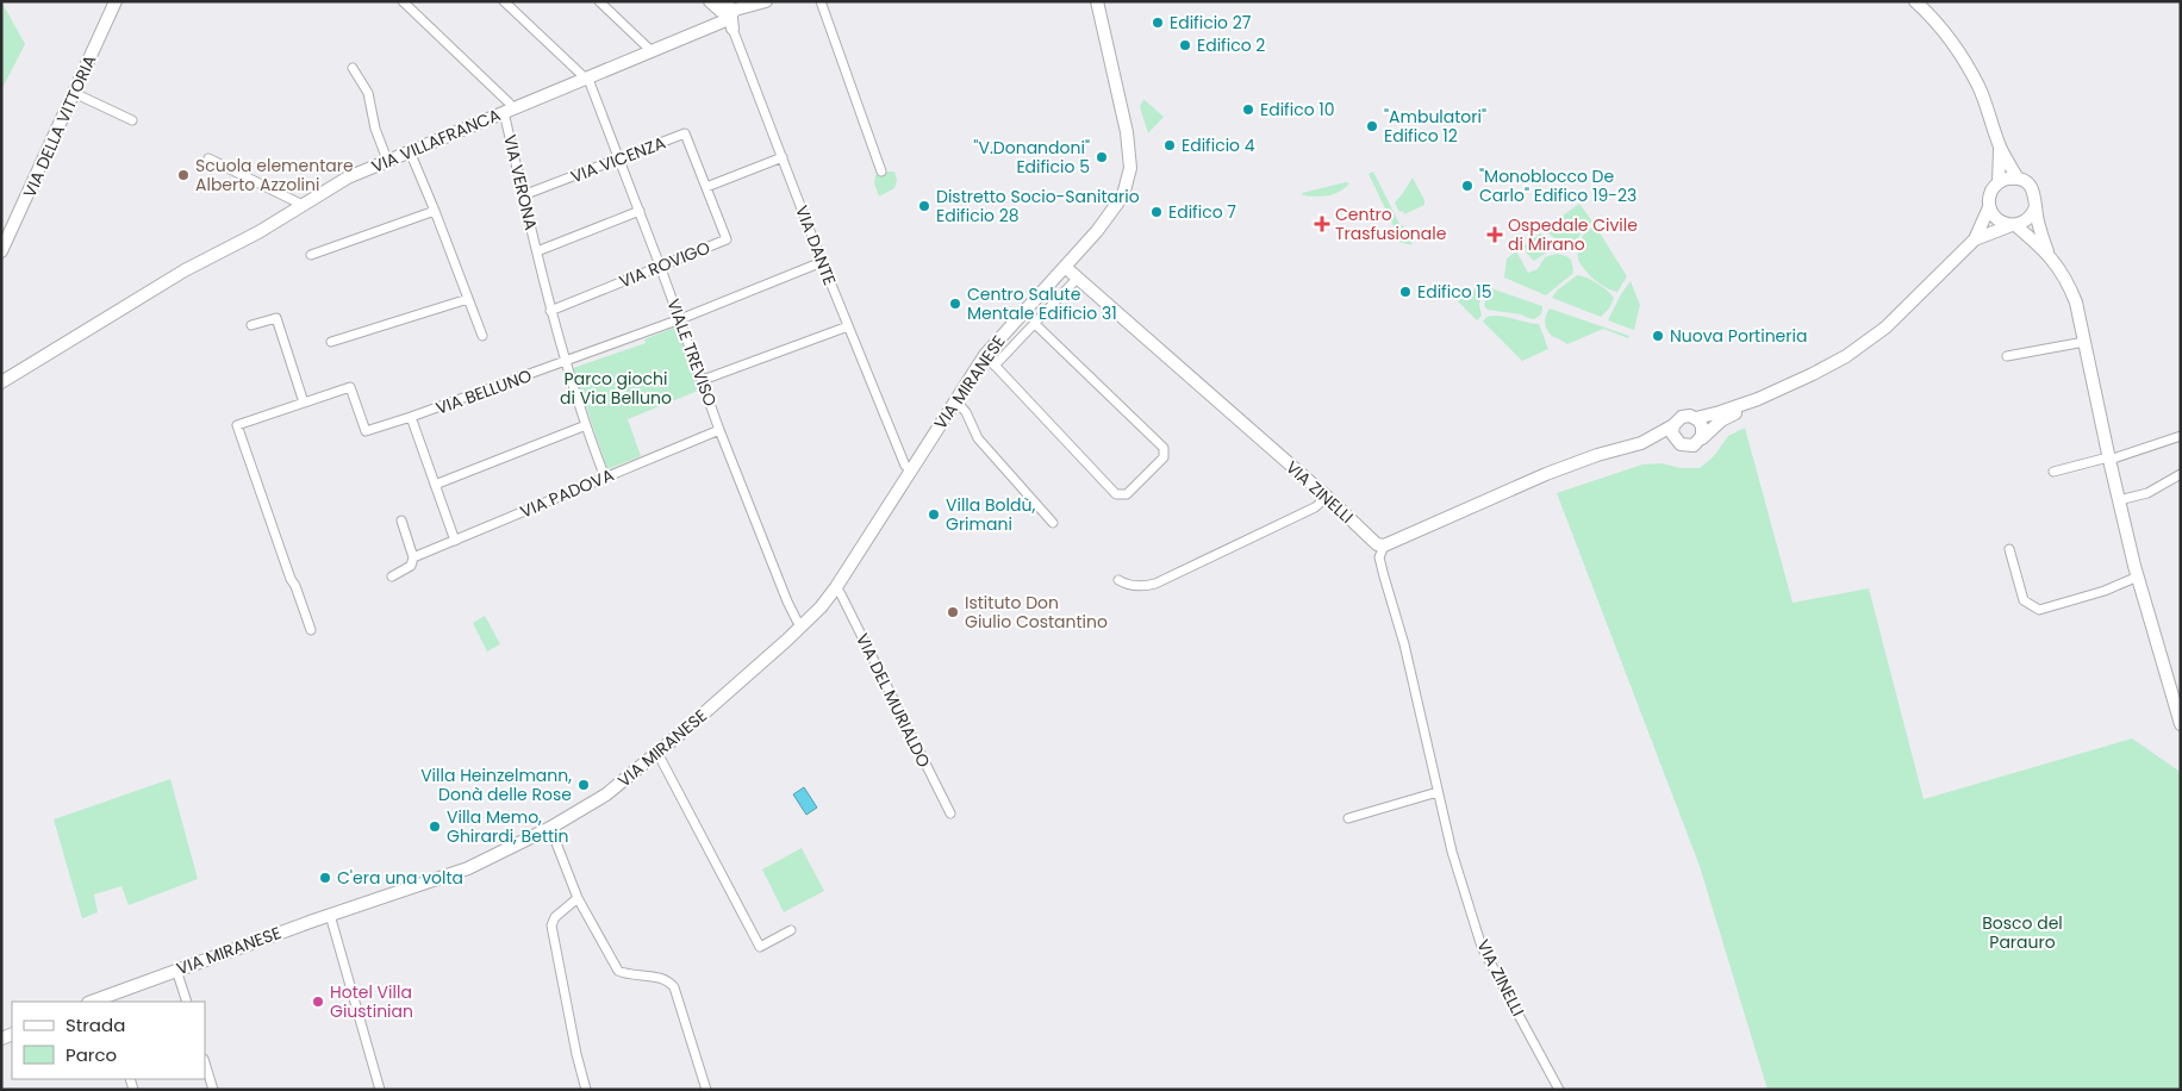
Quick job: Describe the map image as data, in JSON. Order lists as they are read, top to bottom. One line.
{"streets":{"main road":["VIA DELLA VITTORIA","VIA VILLAFRANCA","VIA DANTE","VIA MIRANESE","VIA ZINELLI"],"street":["VIA VICENZA","VIA VERONA","VIA ROVIGO","VIALE TREVISO","VIA BELLUNO","VIA PADOVA","VIA DEL MURIALDO"]},"crossings":[["VIA VILLAFRANCA","VIA VERONA"],["VIA VILLAFRANCA","VIA DANTE"],["VIA VILLAFRANCA","VIALE TREVISO"],["VIA VICENZA","VIA VERONA"],["VIA VICENZA","VIA ROVIGO"],["VIA VICENZA","VIALE TREVISO"],["VIA VERONA","VIA ROVIGO"],["VIA VERONA","VIALE TREVISO"],["VIA VERONA","VIA BELLUNO"],["VIA VERONA","VIA PADOVA"],["VIA DANTE","VIA MIRANESE"],["VIA DANTE","VIA BELLUNO"],["VIA ROVIGO","VIALE TREVISO"],["VIALE TREVISO","VIA MIRANESE"],["VIALE TREVISO","VIA BELLUNO"],["VIALE TREVISO","VIA PADOVA"],["VIA MIRANESE","VIA ZINELLI"],["VIA MIRANESE","VIA DEL MURIALDO"]],"parks":["Parco giochi di Via Belluno","Bosco del Parauro"],"places":{"other":["Edificio 27","Edifico 2","Edifico 10","\"Ambulatori\" Edifico 12","Edificio 4","\"V.Donandoni\" Edificio 5","Scuola elementare Alberto Azzolini","\"Monoblocco De Carlo\" Edifico 19-23","Distretto Socio-Sanitario Edificio 28","Edifico 7","Edifico 15","Centro Salute Mentale Edificio 31","Nuova Portineria","Villa Boldù, Grimani","Istituto Don Giulio Costantino","Villa Heinzelmann, Donà delle Rose","Villa Memo, Ghirardi, Bettin","C'era una volta","Hotel Villa Giustinian"],"health":["Centro Trasfusionale","Ospedale Civile di Mirano"]},"legend":["Strada","Parco"]}
